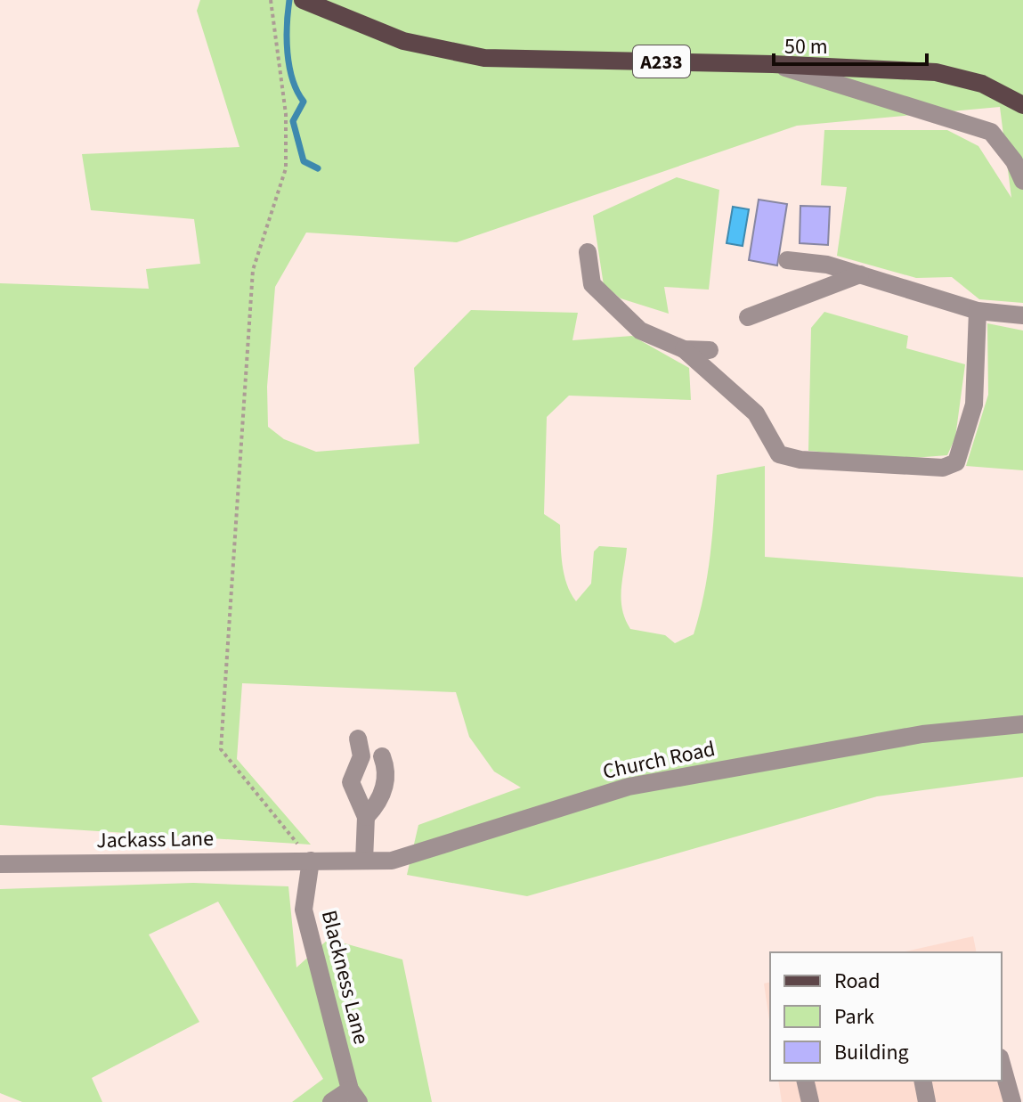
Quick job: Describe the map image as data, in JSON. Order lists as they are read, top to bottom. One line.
{"streets":{"main road":["A233"],"street":["Church Road","Jackass Lane","Blackness Lane"]},"crossings":[["Church Road","Jackass Lane"],["Church Road","Blackness Lane"],["Jackass Lane","Blackness Lane"]],"legend":["Road","Park","Building"],"scale_bar":"50 m"}
